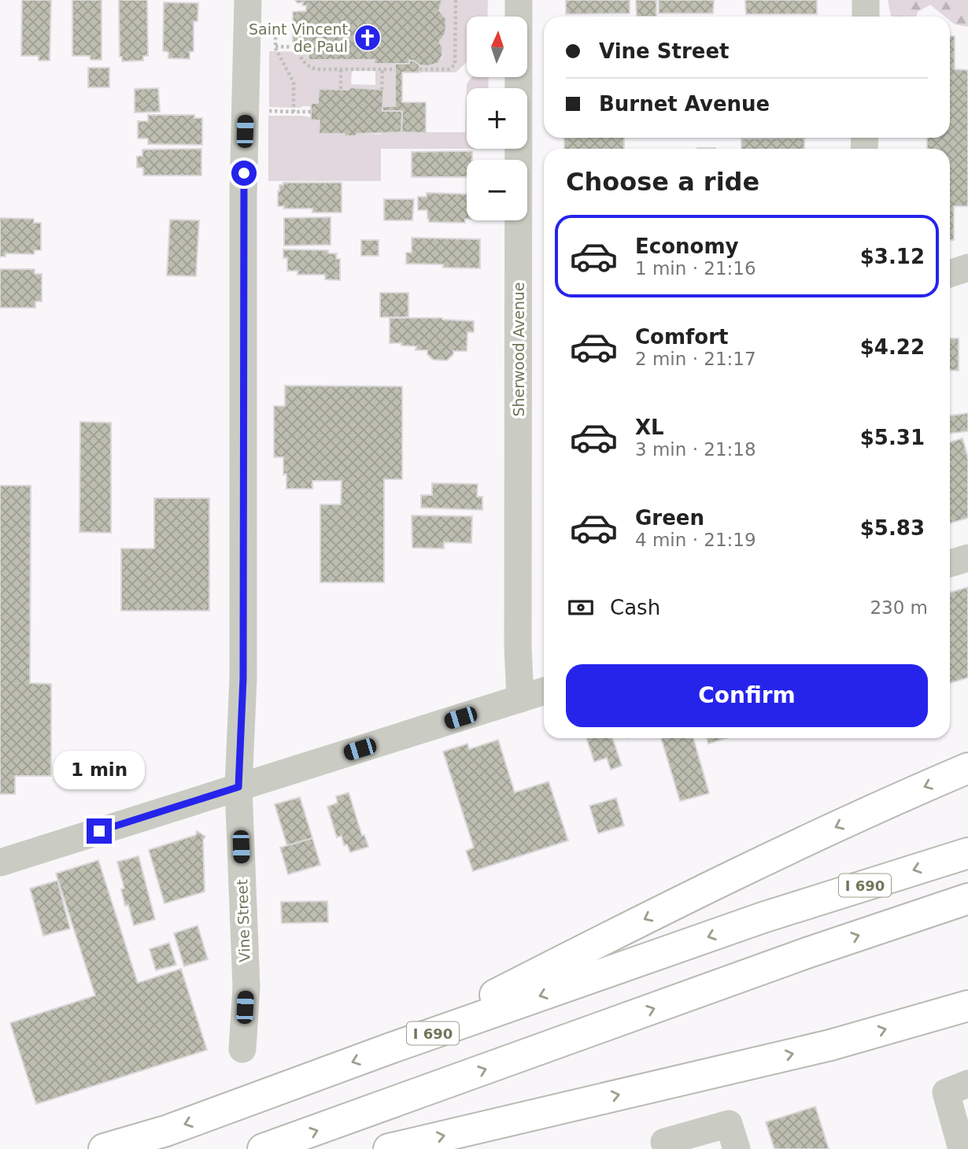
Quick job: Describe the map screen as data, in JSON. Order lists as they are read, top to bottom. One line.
{"streets":{"highway":["I 690"],"street":["Sherwood Avenue","Vine Street"]},"places":{"church":["Saint Vincent de Paul"]},"north":"top","page":{"map_buttons":["+","−"],"banner":["Vine Street","Burnet Avenue"],"heading":"Choose a ride","list":[{"name":"Economy","note":"1 min · 21:16","value":"$3.12"},{"name":"Comfort","note":"2 min · 21:17","value":"$4.22"},{"name":"XL","note":"3 min · 21:18","value":"$5.31"},{"name":"Green","note":"4 min · 21:19","value":"$5.83"}],"pay":["Cash","230 m"],"buttons":"Confirm","bubble":"1 min"}}
